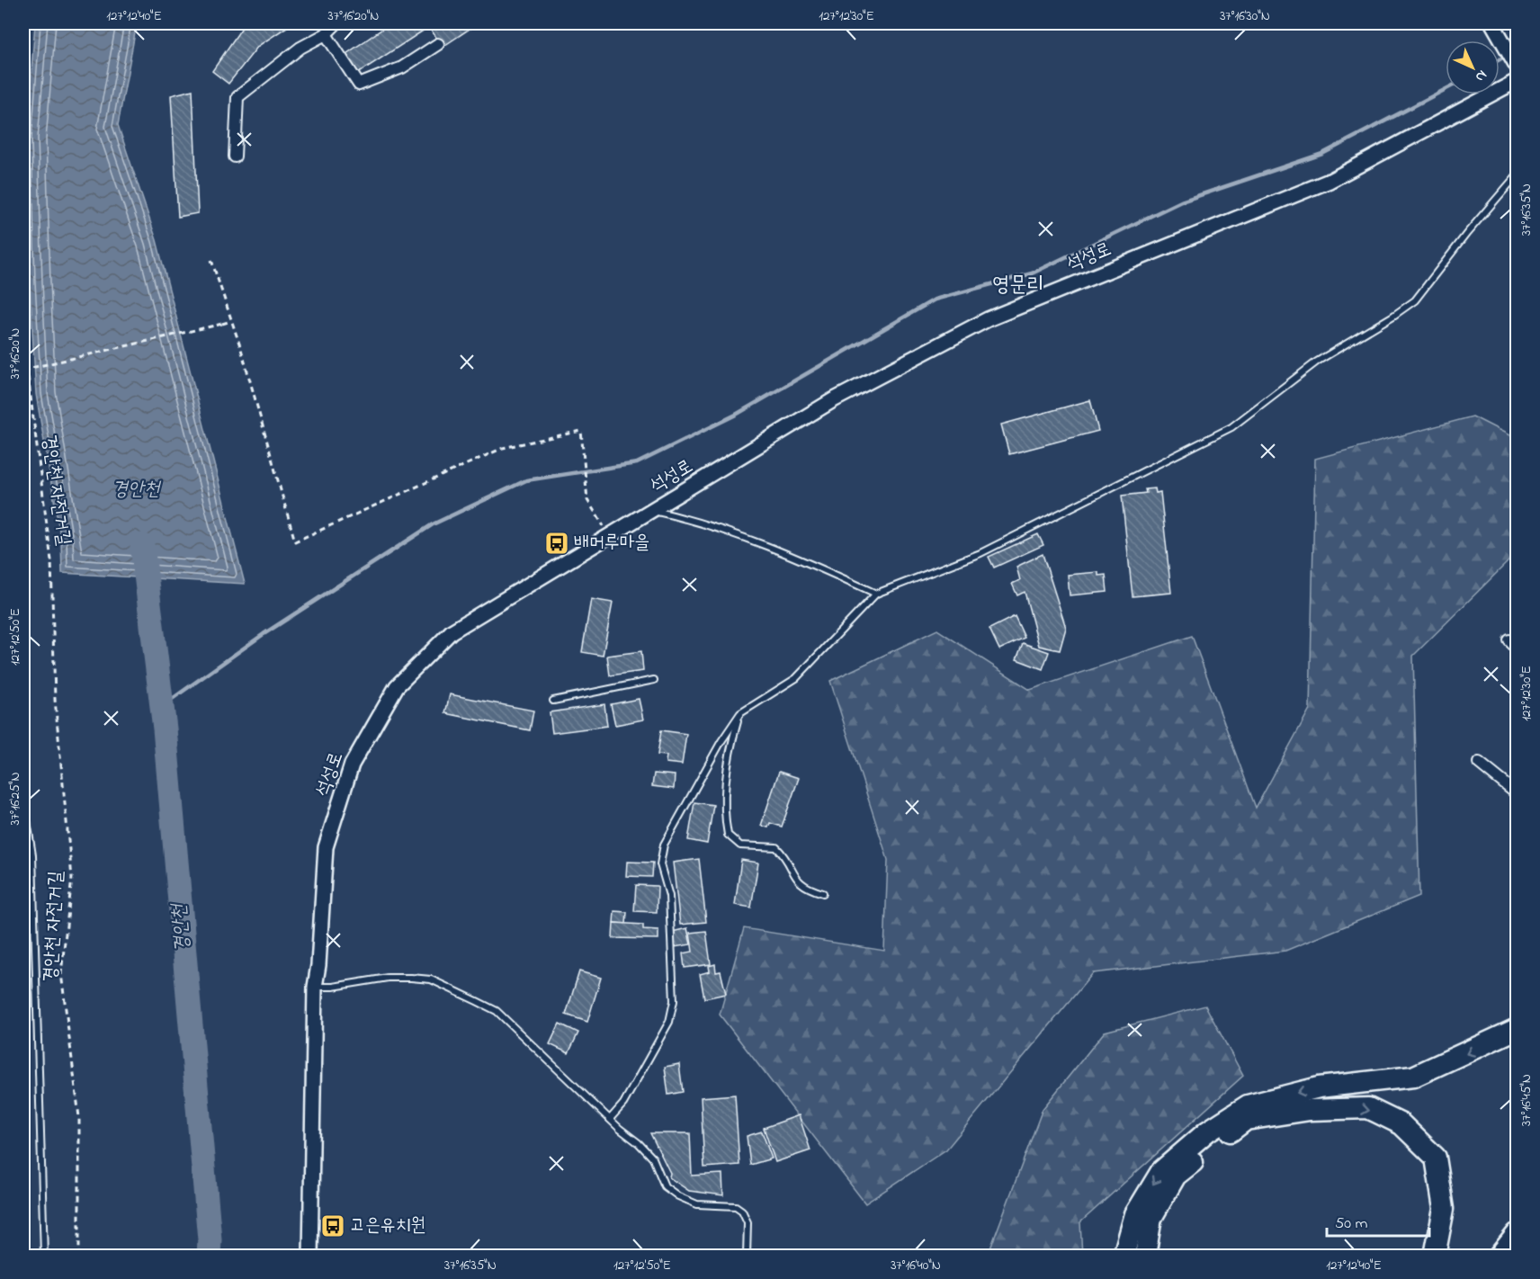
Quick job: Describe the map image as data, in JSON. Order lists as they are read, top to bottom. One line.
{"streets":{"street":["석성로"],"path":["경안천 자전거길"]},"districts":["영문리"],"water":["경안천"],"places":{"bus stop":["배머루마을","고은유치원"]},"scale_bar":"50 m","north":"bottom right","coordinates":["127°12'40\"E","37°16'20\"N","127°12'30\"E","37°16'30\"N","37°16'35\"N","127°12'50\"E","37°16'25\"N","37°16'45\"N","37°16'40\"N"]}
